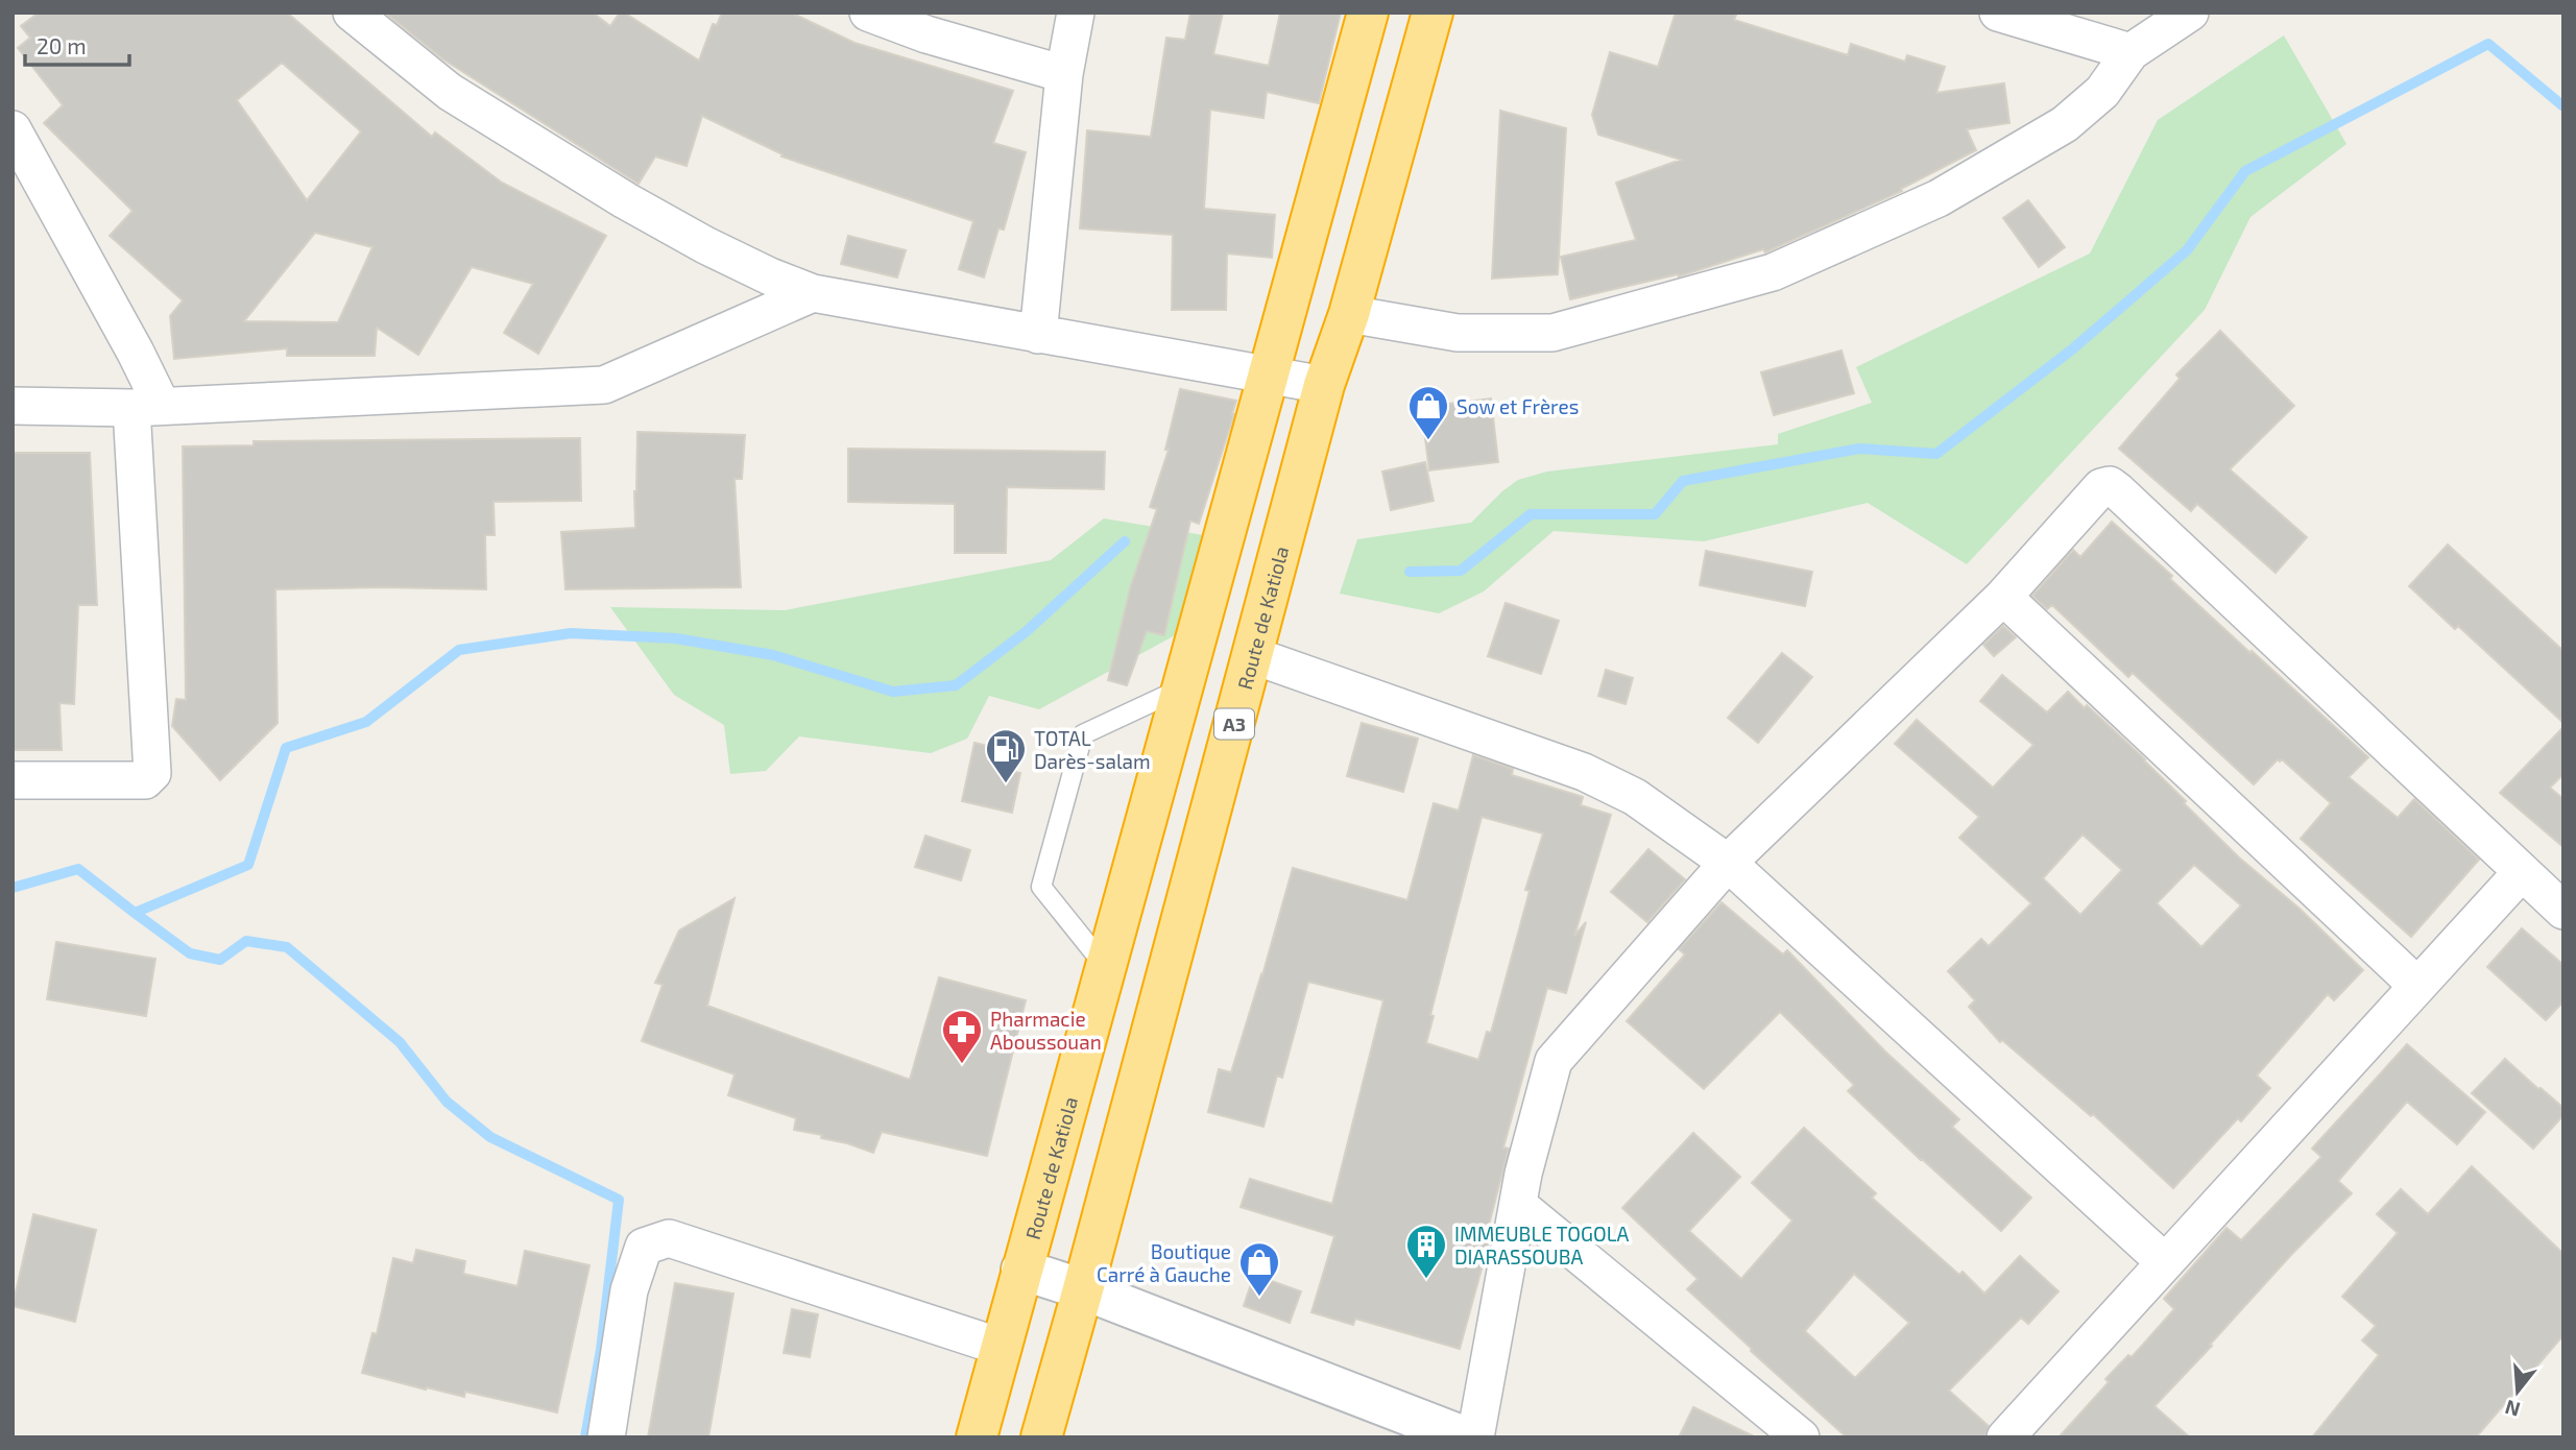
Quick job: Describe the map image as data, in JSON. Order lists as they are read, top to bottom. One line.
{"streets":{"highway":["Route de Katiola","A3"]},"places":{"shop":["Sow et Frères","Boutique Carré à Gauche"],"fuel station":["TOTAL Darès-salam"],"pharmacy":["Pharmacie Aboussouan"],"building":["IMMEUBLE TOGOLA DIARASSOUBA"]},"scale_bar":"20 m","north":"bottom"}
